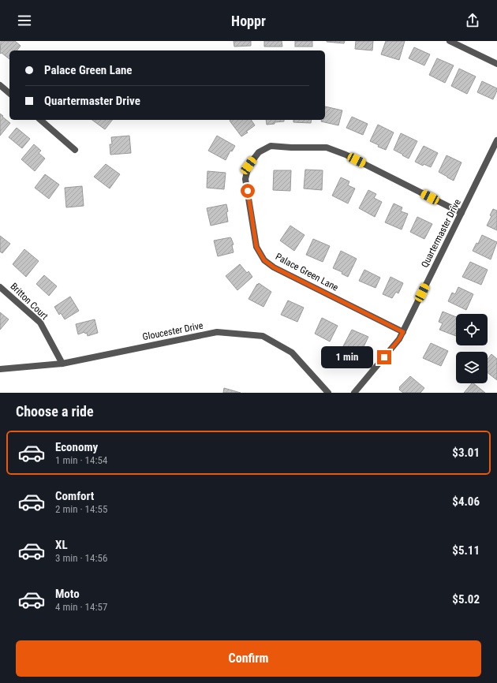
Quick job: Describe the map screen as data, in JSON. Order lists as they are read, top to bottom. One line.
{"streets":{"street":["Quartermaster Drive","Palace Green Lane","Britton Court","Gloucester Drive"]},"crossings":[["Quartermaster Drive","Palace Green Lane"],["Britton Court","Gloucester Drive"]],"page":{"header":"Hoppr","banner":["Palace Green Lane","Quartermaster Drive"],"bubble":"1 min","heading":"Choose a ride","list":[{"name":"Economy","note":"1 min · 14:54","value":"$3.01"},{"name":"Comfort","note":"2 min · 14:55","value":"$4.06"},{"name":"XL","note":"3 min · 14:56","value":"$5.11"},{"name":"Moto","note":"4 min · 14:57","value":"$5.02"}],"buttons":"Confirm"}}
